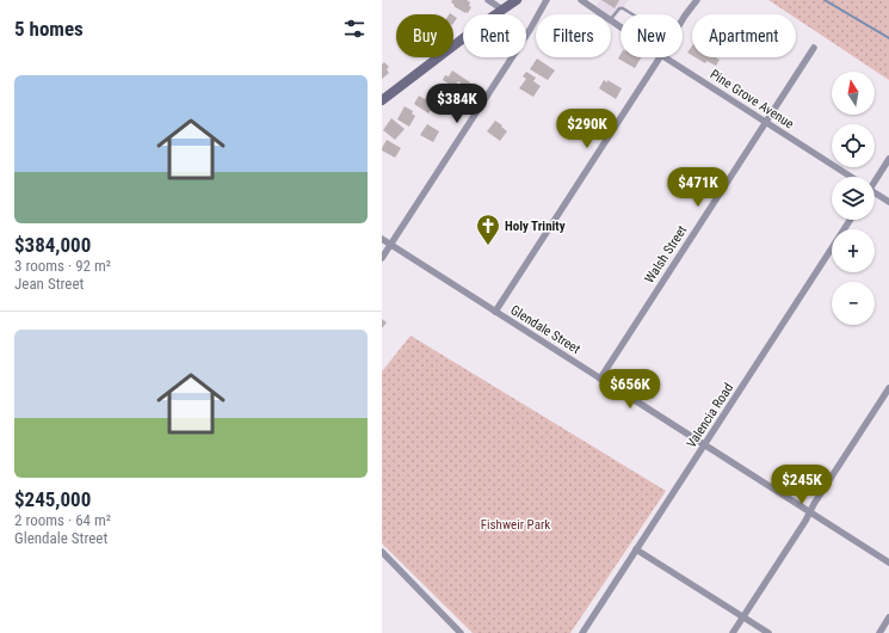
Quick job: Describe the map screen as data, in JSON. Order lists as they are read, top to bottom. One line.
{"streets":{"street":["Pine Grove Avenue","Walsh Street","Glendale Street","Valencia Road"]},"crossings":[["Pine Grove Avenue","Walsh Street"],["Walsh Street","Glendale Street"],["Glendale Street","Valencia Road"]],"parks":["Fishweir Park"],"places":{"church":["Holy Trinity"]},"north":"top","page":{"heading":"5 homes","chip":["Buy","Rent","Filters","New","Apartment"],"list":[{"name":"$384,000","note":"3 rooms · 92 m² · Jean Street"},{"name":"$245,000","note":"2 rooms · 64 m² · Glendale Street"}],"map_buttons":["+","−"],"price":["$384K","$290K","$471K","$656K","$245K"]}}
